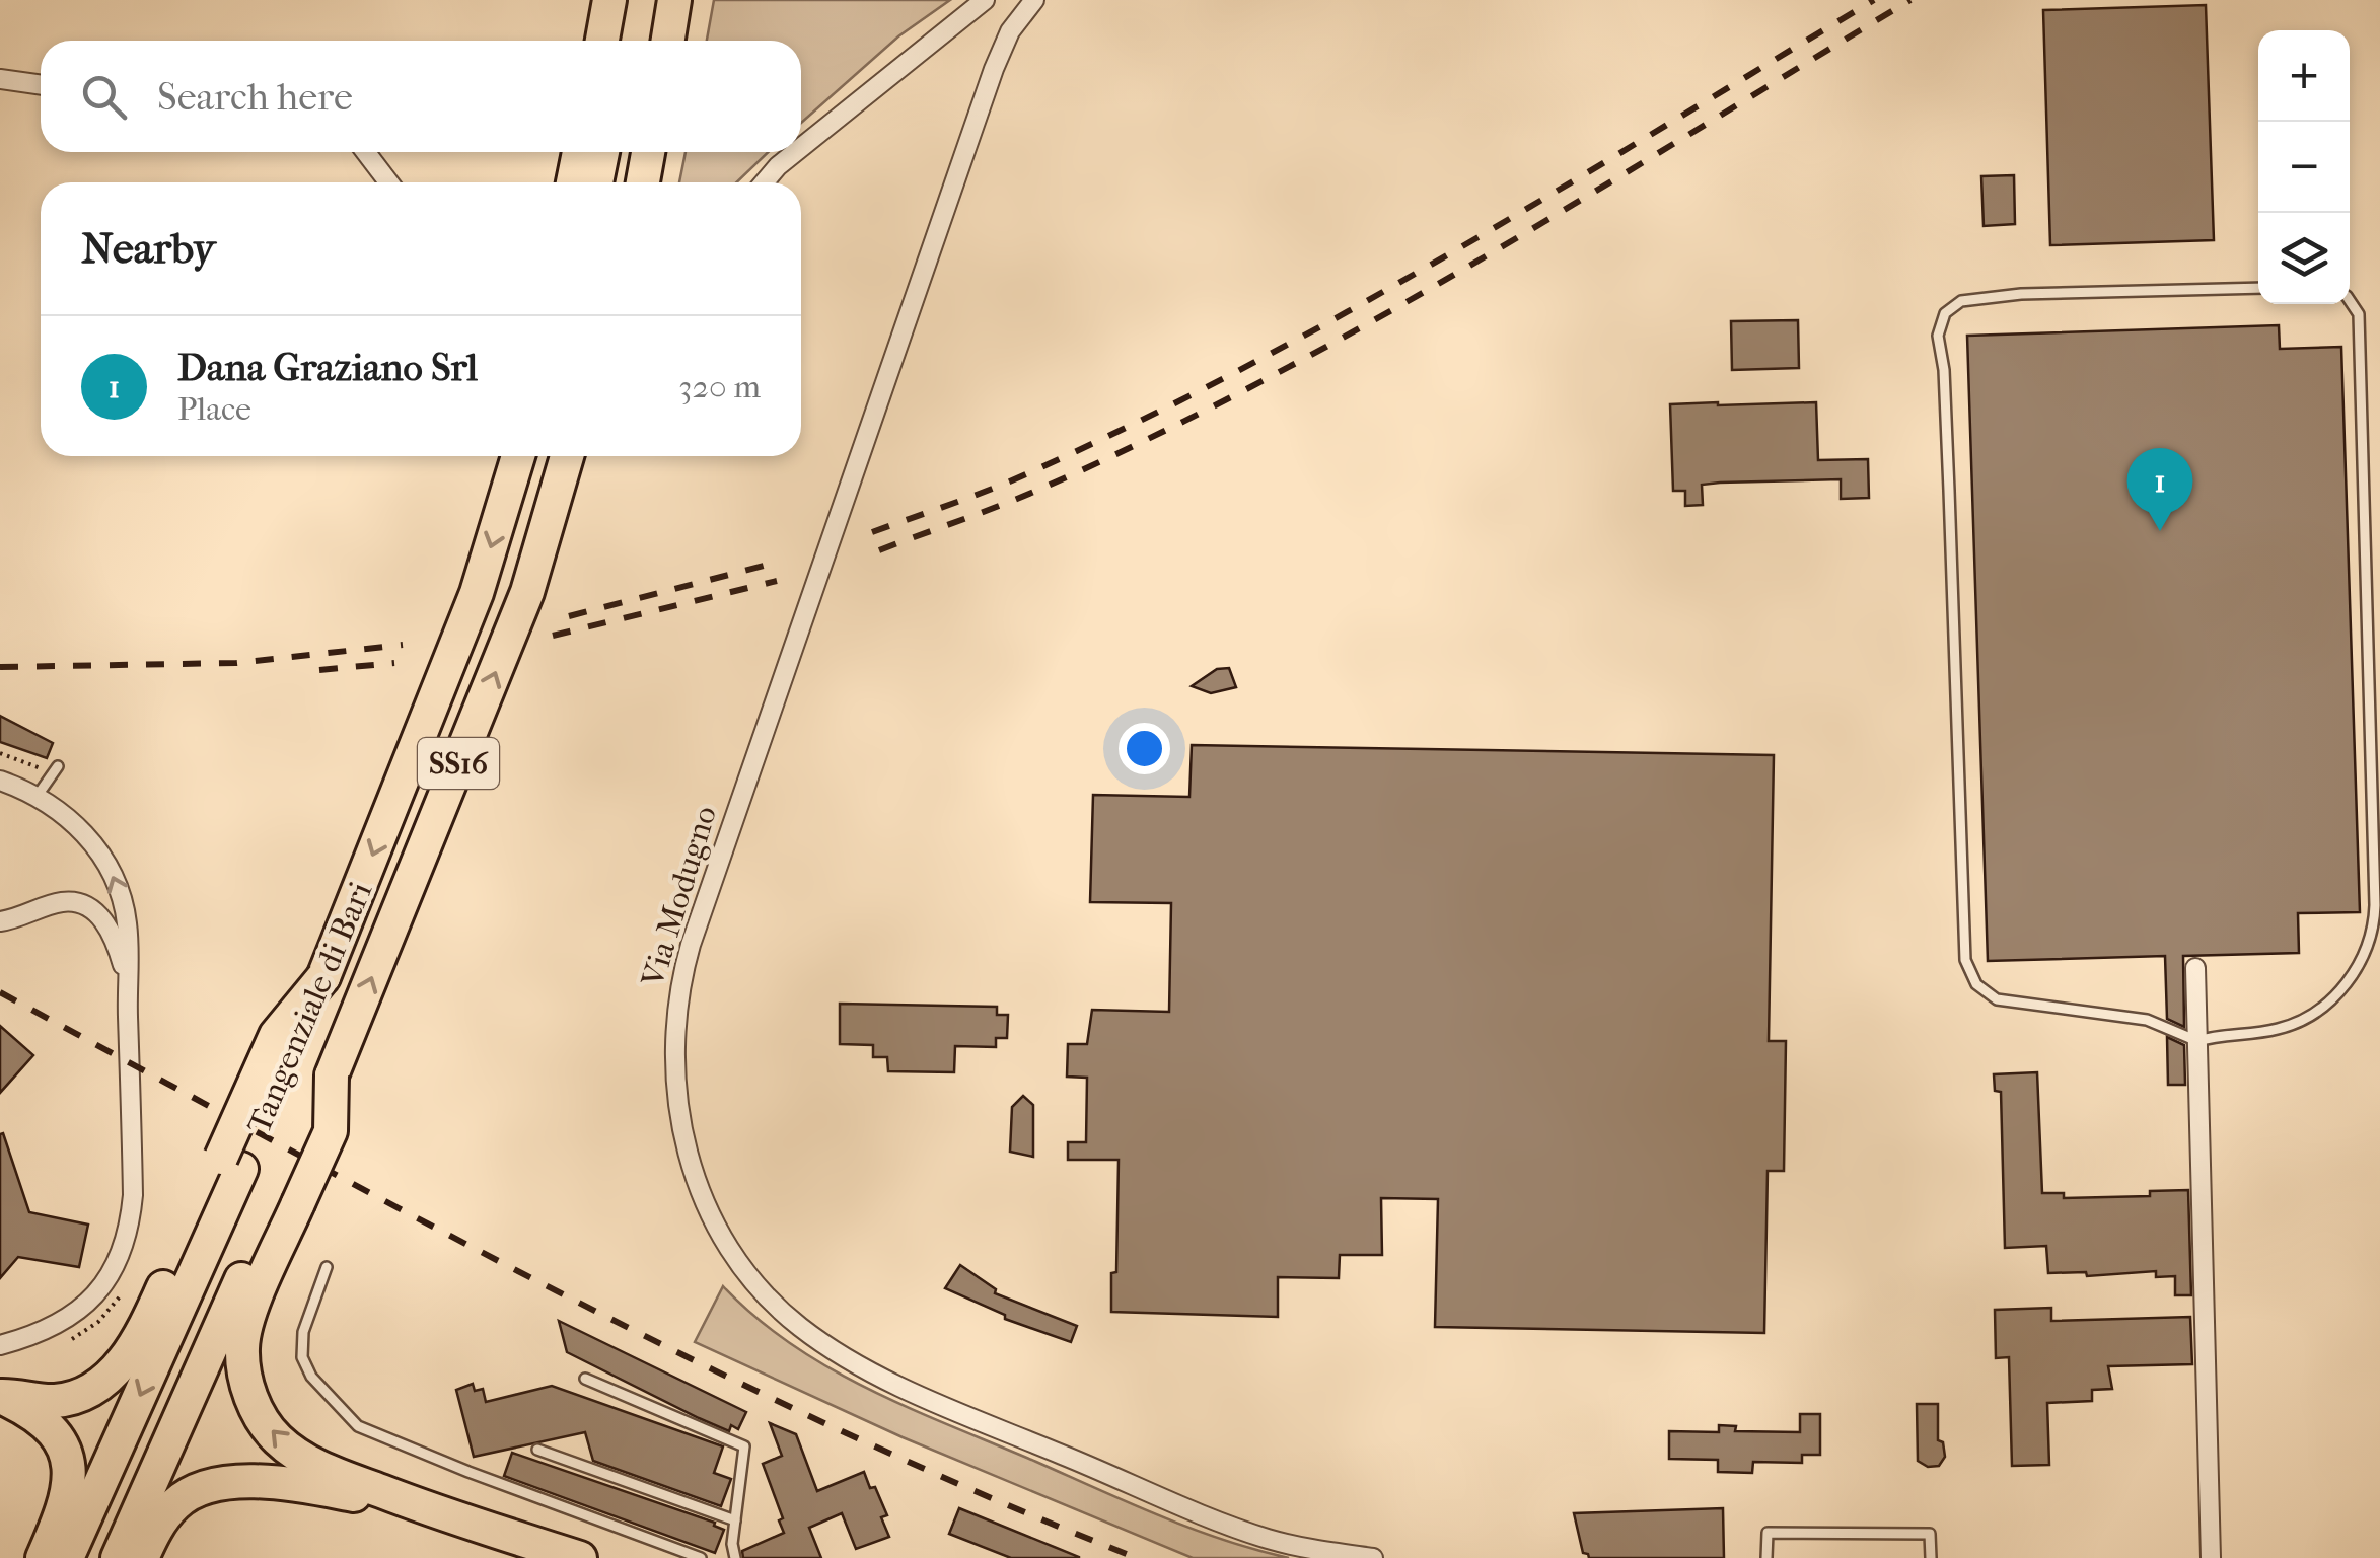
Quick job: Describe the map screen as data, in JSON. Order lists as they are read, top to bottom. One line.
{"streets":{"highway":["SS16","Tangenziale di Bari"],"street":["Via Modugno"]},"page":{"map_buttons":["+","−"],"search":"Search here","heading":"Nearby","list":[{"mark":"1","name":"Dana Graziano Srl","note":"Place","value":"320 m"}],"pins":"1"}}
